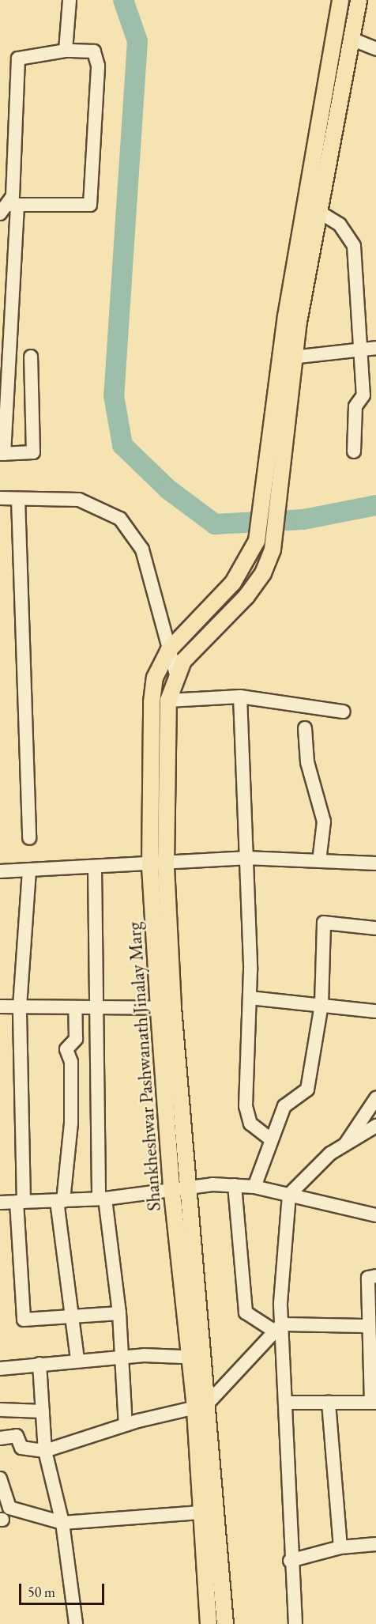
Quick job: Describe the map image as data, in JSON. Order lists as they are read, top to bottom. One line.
{"streets":{"main road":["Shankheshwar Pashwanath Jinalay Marg"]},"scale_bar":"50 m"}
